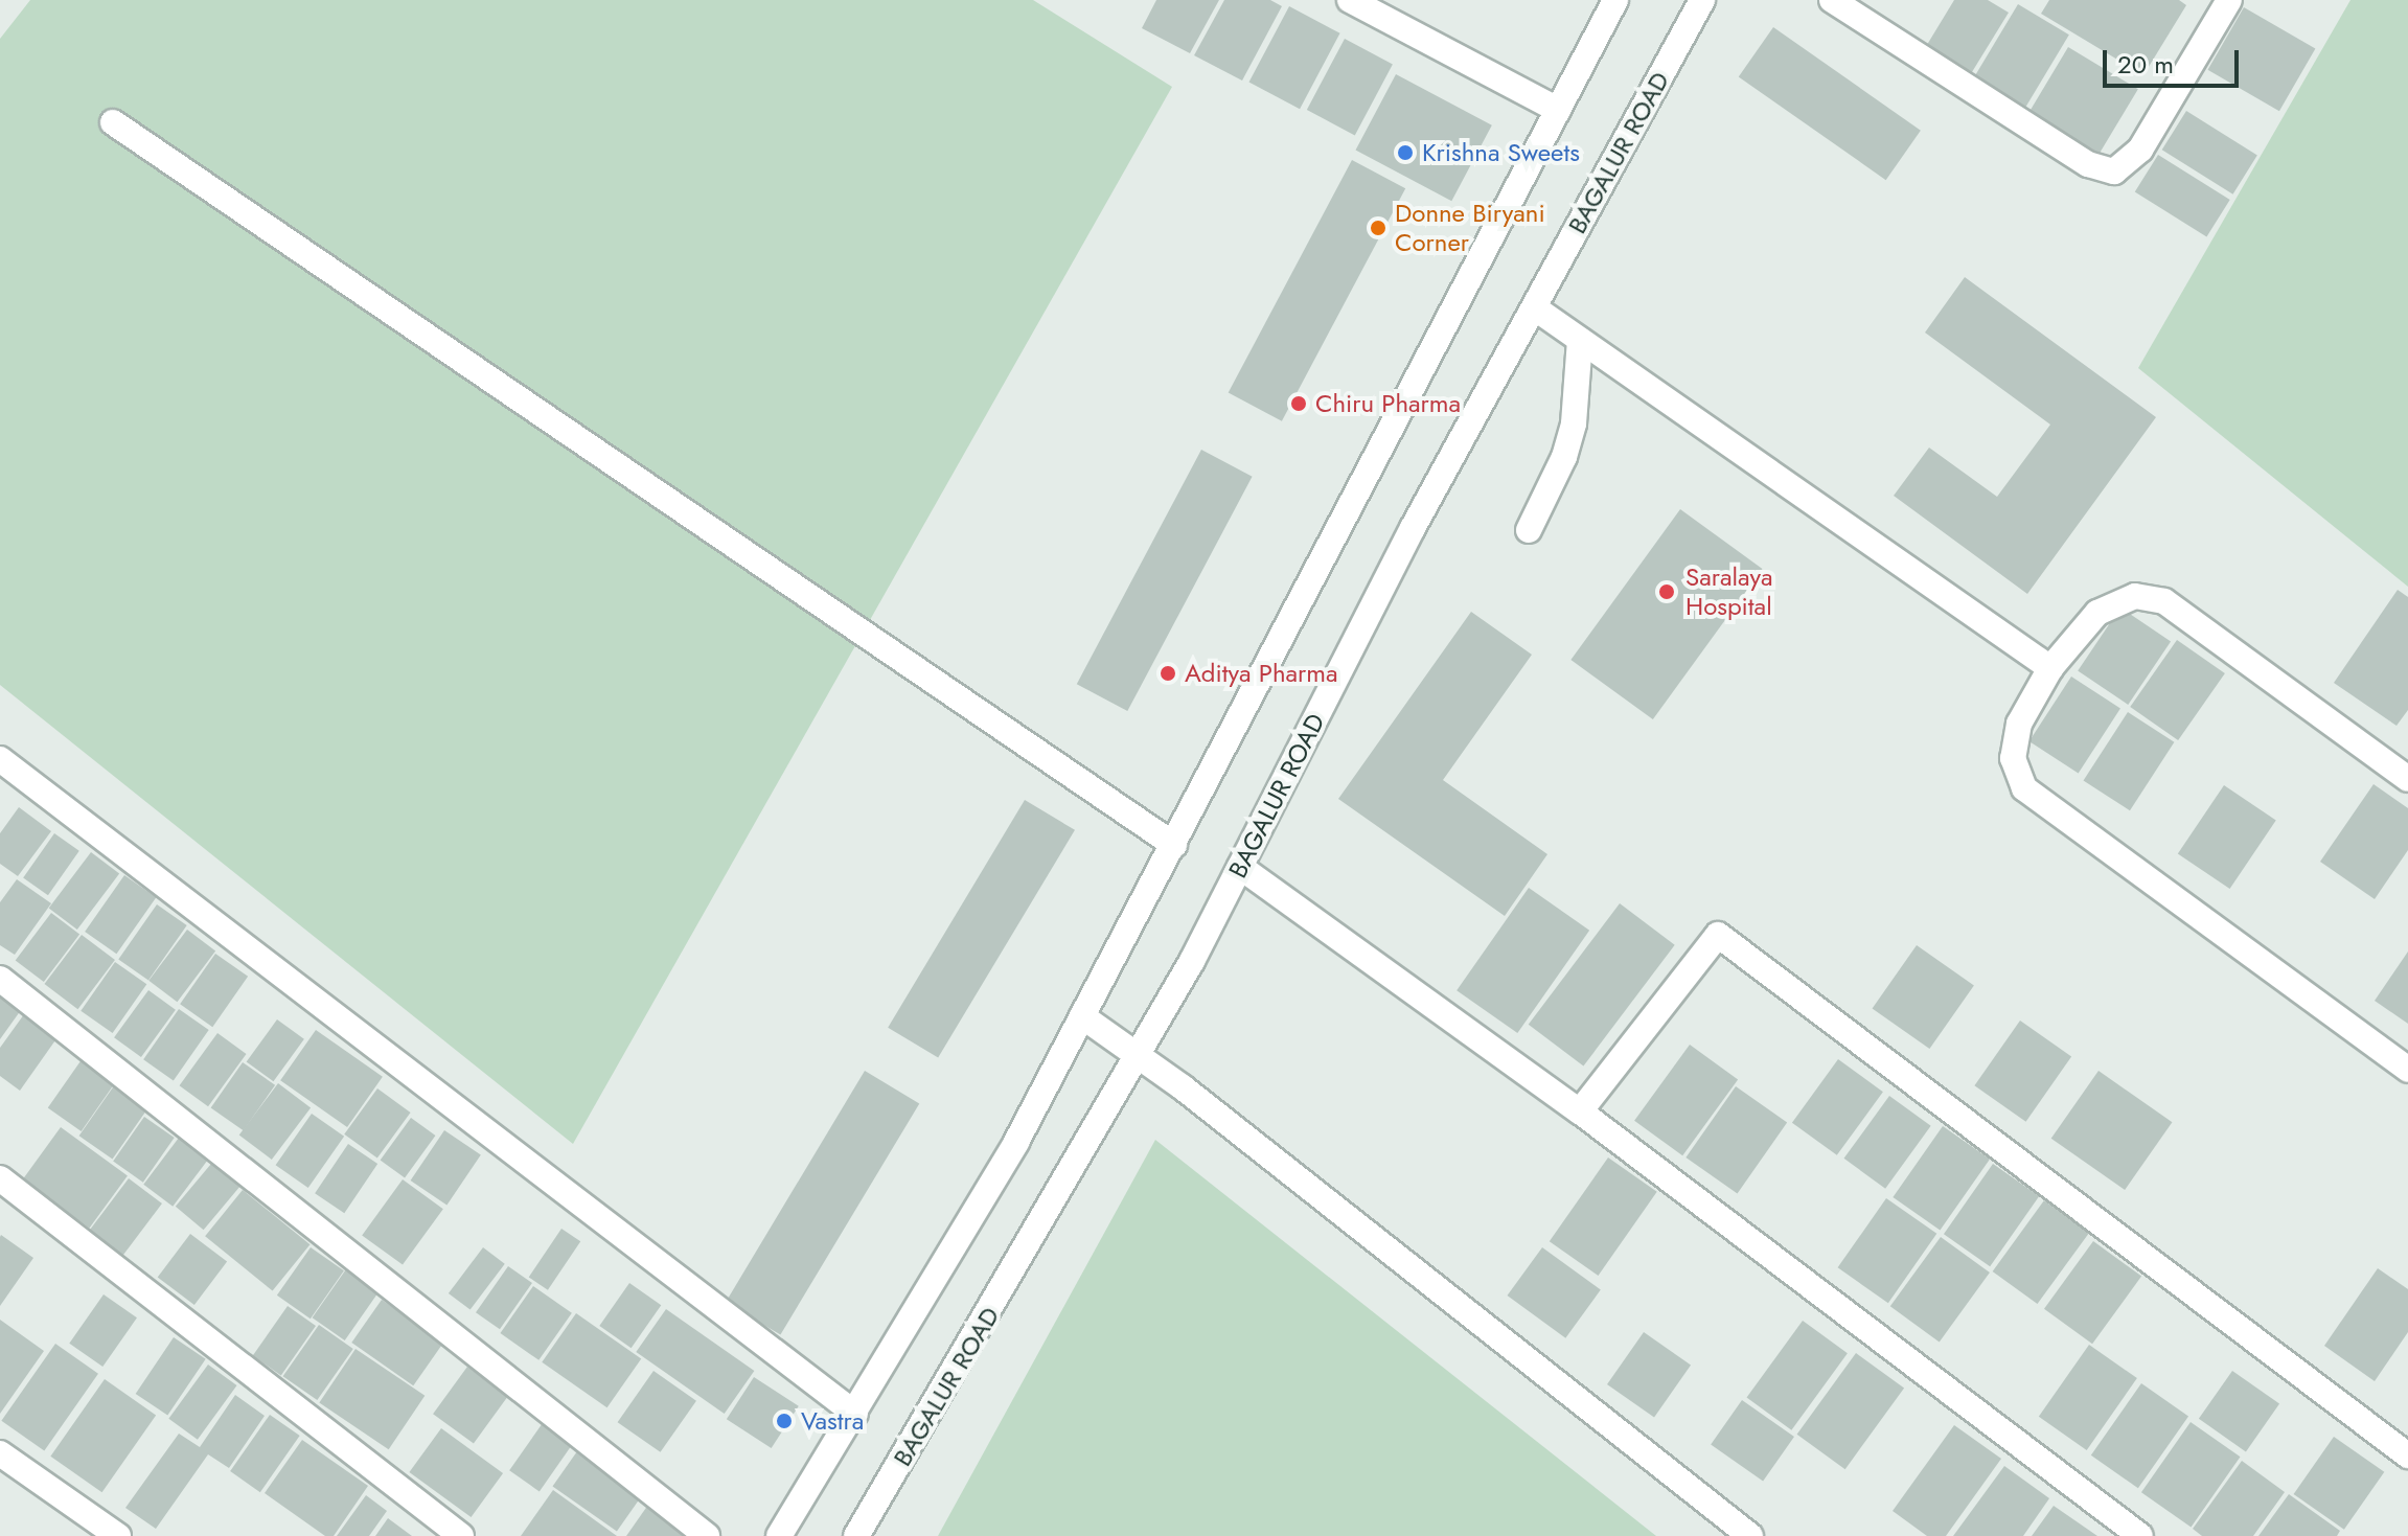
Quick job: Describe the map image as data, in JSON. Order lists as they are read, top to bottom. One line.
{"streets":{"street":["BAGALUR ROAD"]},"places":["Krishna Sweets","Donne Biryani Corner","Chiru Pharma","Saralaya Hospital","Aditya Pharma","Vastra"],"scale_bar":"20 m"}
